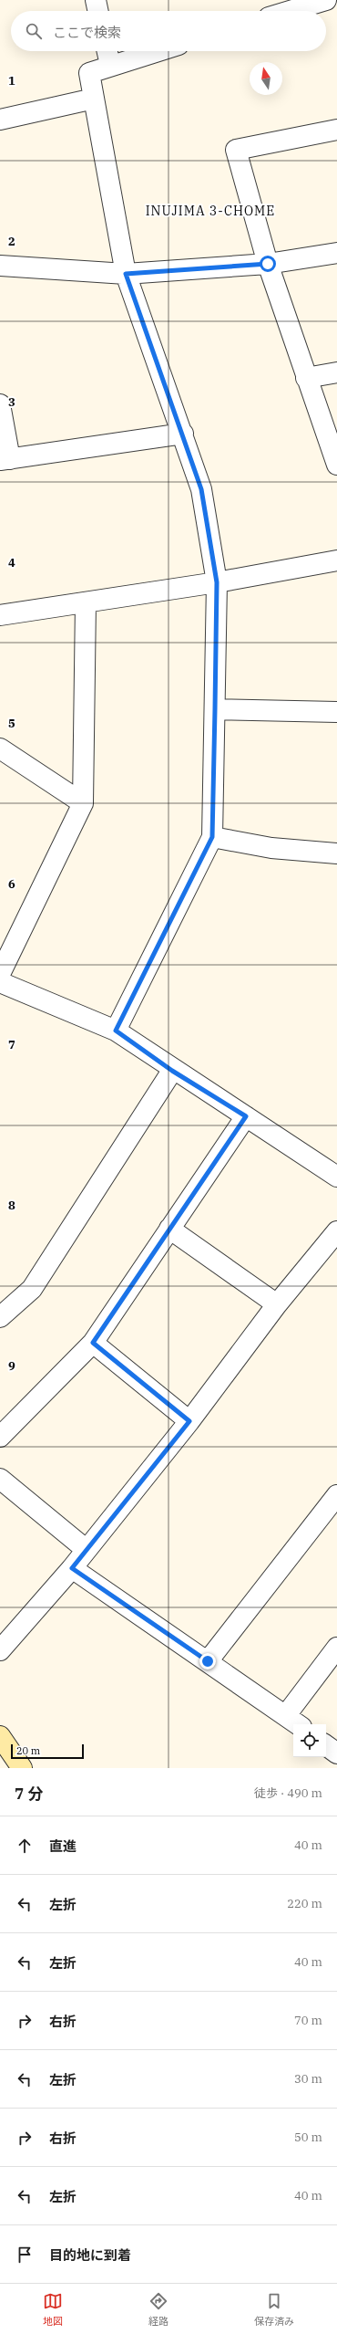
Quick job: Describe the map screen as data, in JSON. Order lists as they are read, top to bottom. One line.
{"districts":["INUJIMA 3-CHOME"],"scale_bar":"20 m","north":"top","page":{"search":"ここで検索","scale":"20 m","heading":["7 分","徒歩 · 490 m"],"list":[["直進","40 m"],["左折","220 m"],["左折","40 m"],["右折","70 m"],["左折","30 m"],["右折","50 m"],["左折","40 m"],"目的地に到着"],"nav":["地図","経路","保存済み"]},"grid":{"rows":["1","2","3","4","5","6","7","8","9"]}}
